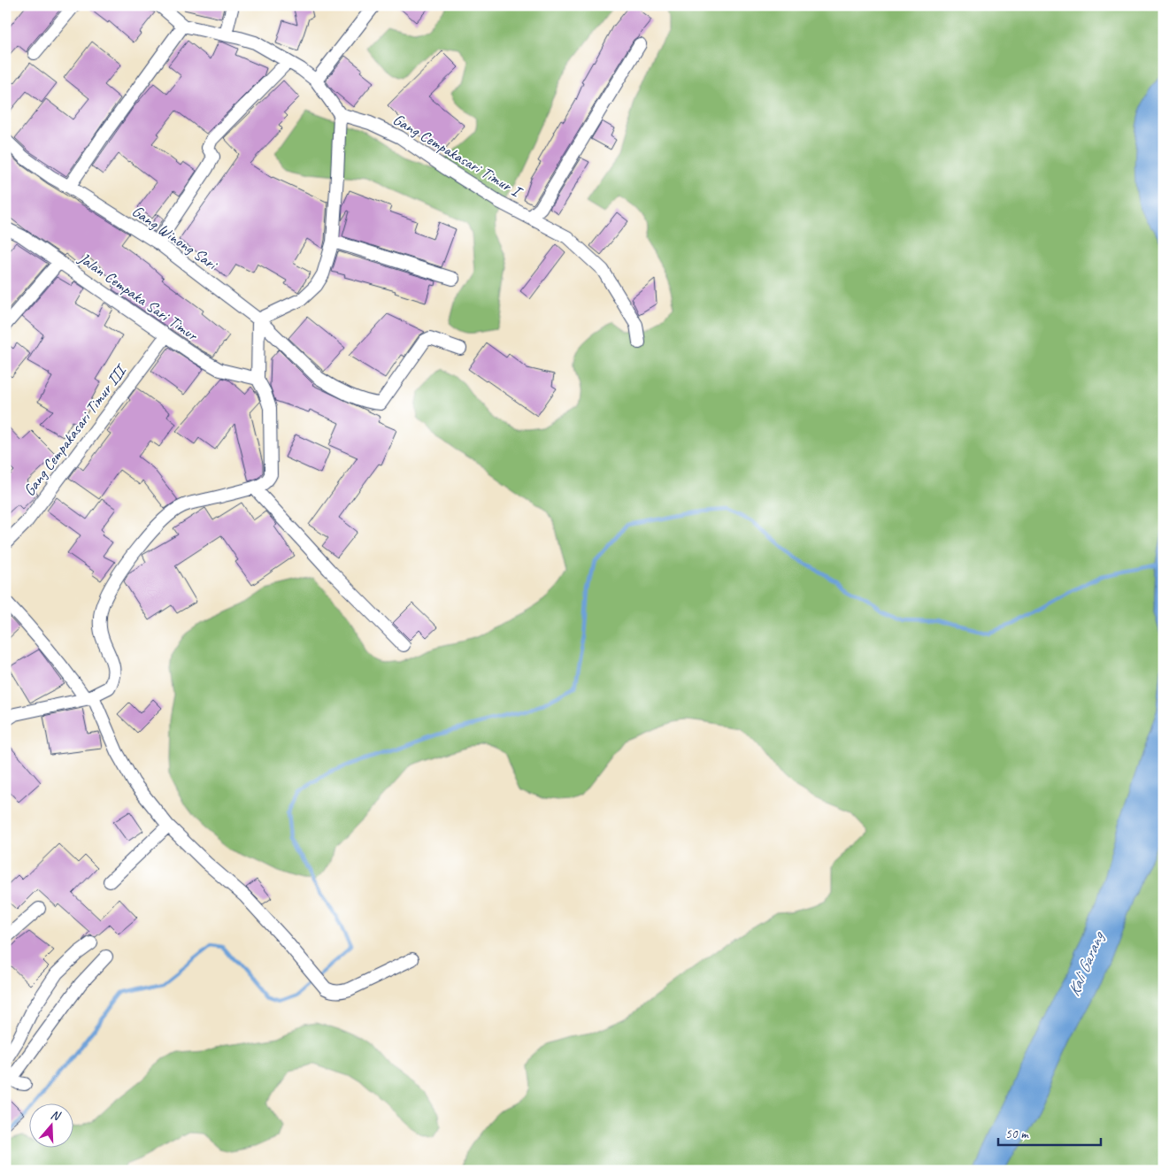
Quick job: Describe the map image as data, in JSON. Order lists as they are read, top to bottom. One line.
{"streets":{"street":["Gang Cempakasari Timur I","Gang Winong Sari","Jalan Cempaka Sari Timur","Gang Cempakasari Timur III"]},"crossings":[["Jalan Cempaka Sari Timur","Gang Cempakasari Timur III"]],"water":["Kali Garang"],"scale_bar":"50 m","north":"top"}
